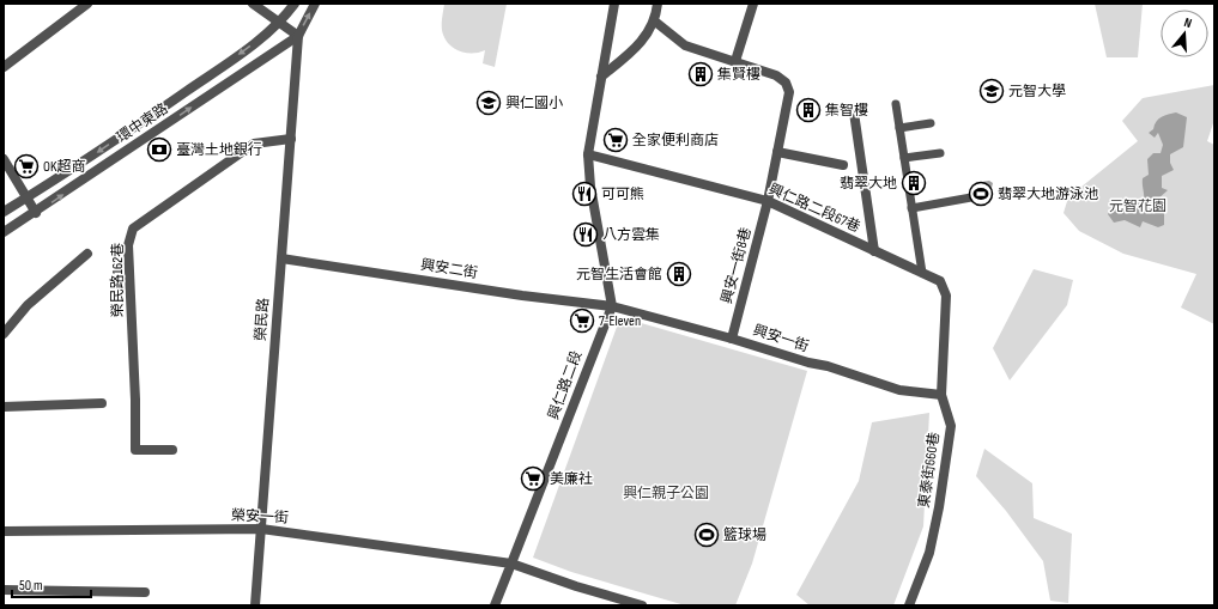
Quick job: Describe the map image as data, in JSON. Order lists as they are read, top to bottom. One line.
{"streets":{"street":["環中東路","興仁路二段67巷","興安一街8巷","興安二街","榮民路162巷","榮民路","興安一街","興仁路二段","東泰街660巷","榮安一街"]},"crossings":[["環中東路","榮民路"],["興仁路二段67巷","興安一街8巷"],["興仁路二段67巷","東泰街660巷"],["興安一街8巷","興安一街"],["興安二街","榮民路"],["興安二街","興安一街"],["興安二街","興仁路二段"],["榮民路162巷","榮民路"],["榮民路","榮安一街"],["興安一街","興仁路二段"],["興安一街","東泰街660巷"],["興仁路二段","榮安一街"]],"parks":["元智花園","興仁親子公園"],"places":{"building":["集賢樓","集智樓","翡翠大地","元智生活會館"],"school or university":["元智大學","興仁國小"],"supermarket":["全家便利商店","OK超商","7-Eleven","美廉社"],"bank":["臺灣土地銀行"],"restaurant":["可可熊","八方雲集"],"sports":["翡翠大地游泳池","籃球場"]},"scale_bar":"50 m","north":"top"}
